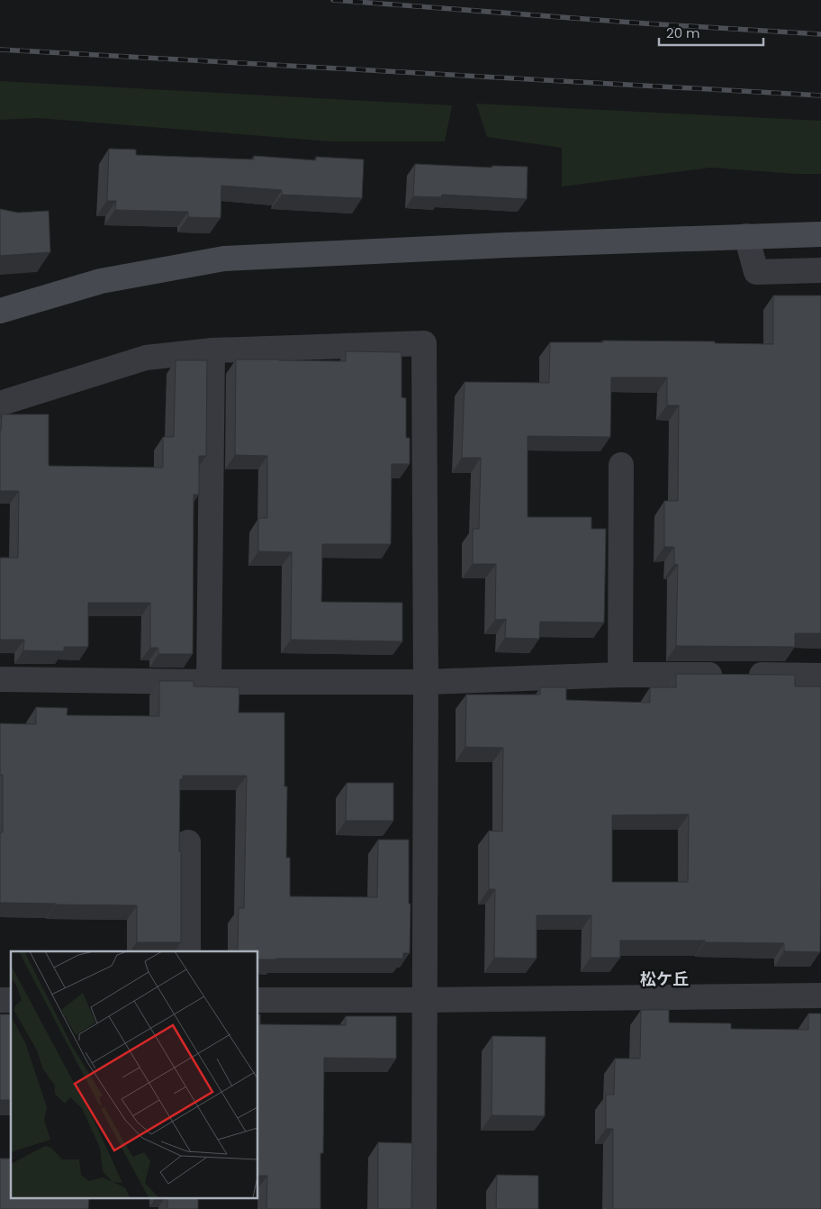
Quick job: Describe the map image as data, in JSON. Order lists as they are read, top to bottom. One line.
{"districts":["松ケ丘"],"scale_bar":"20 m"}
